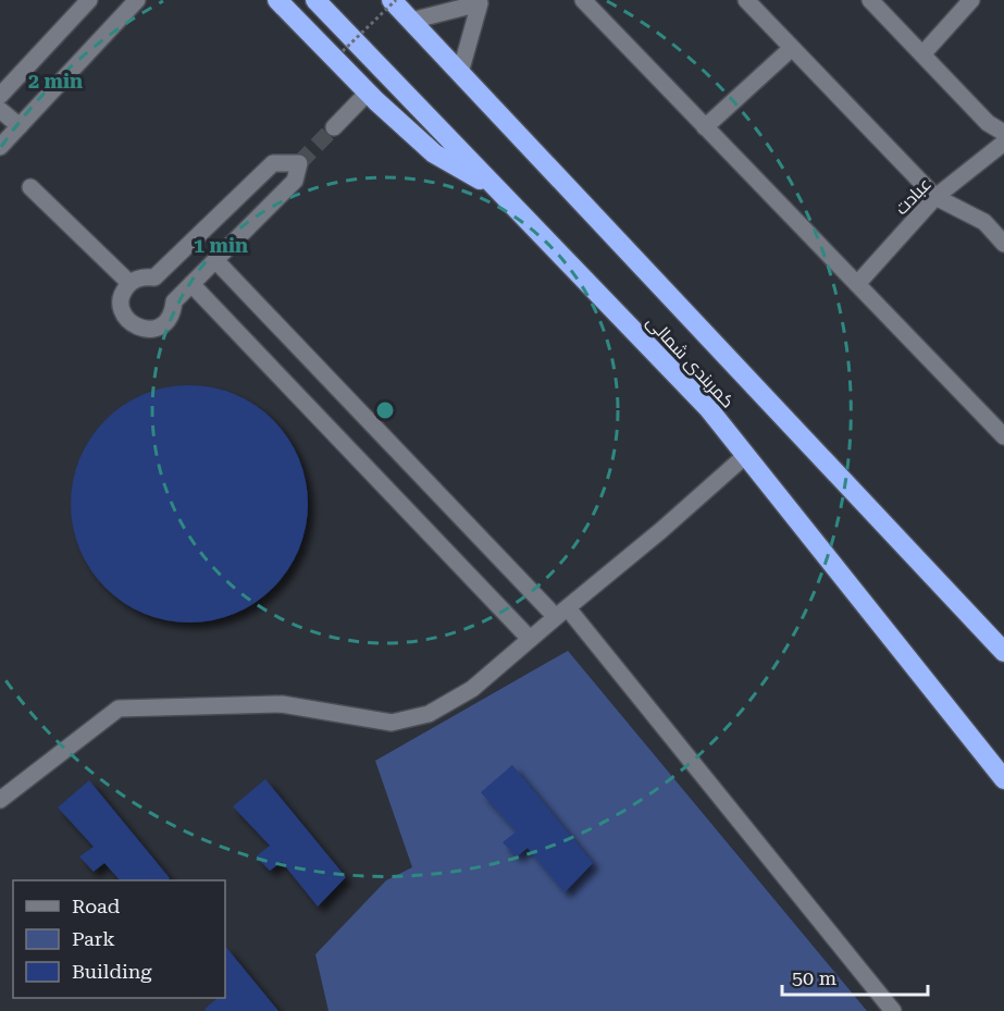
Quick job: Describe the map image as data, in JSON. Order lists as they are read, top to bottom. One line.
{"streets":{"highway":["کمربندی شمالی"],"street":["عبادت"]},"legend":["Road","Park","Building"],"scale_bar":"50 m","rings":["2 min","1 min"]}
